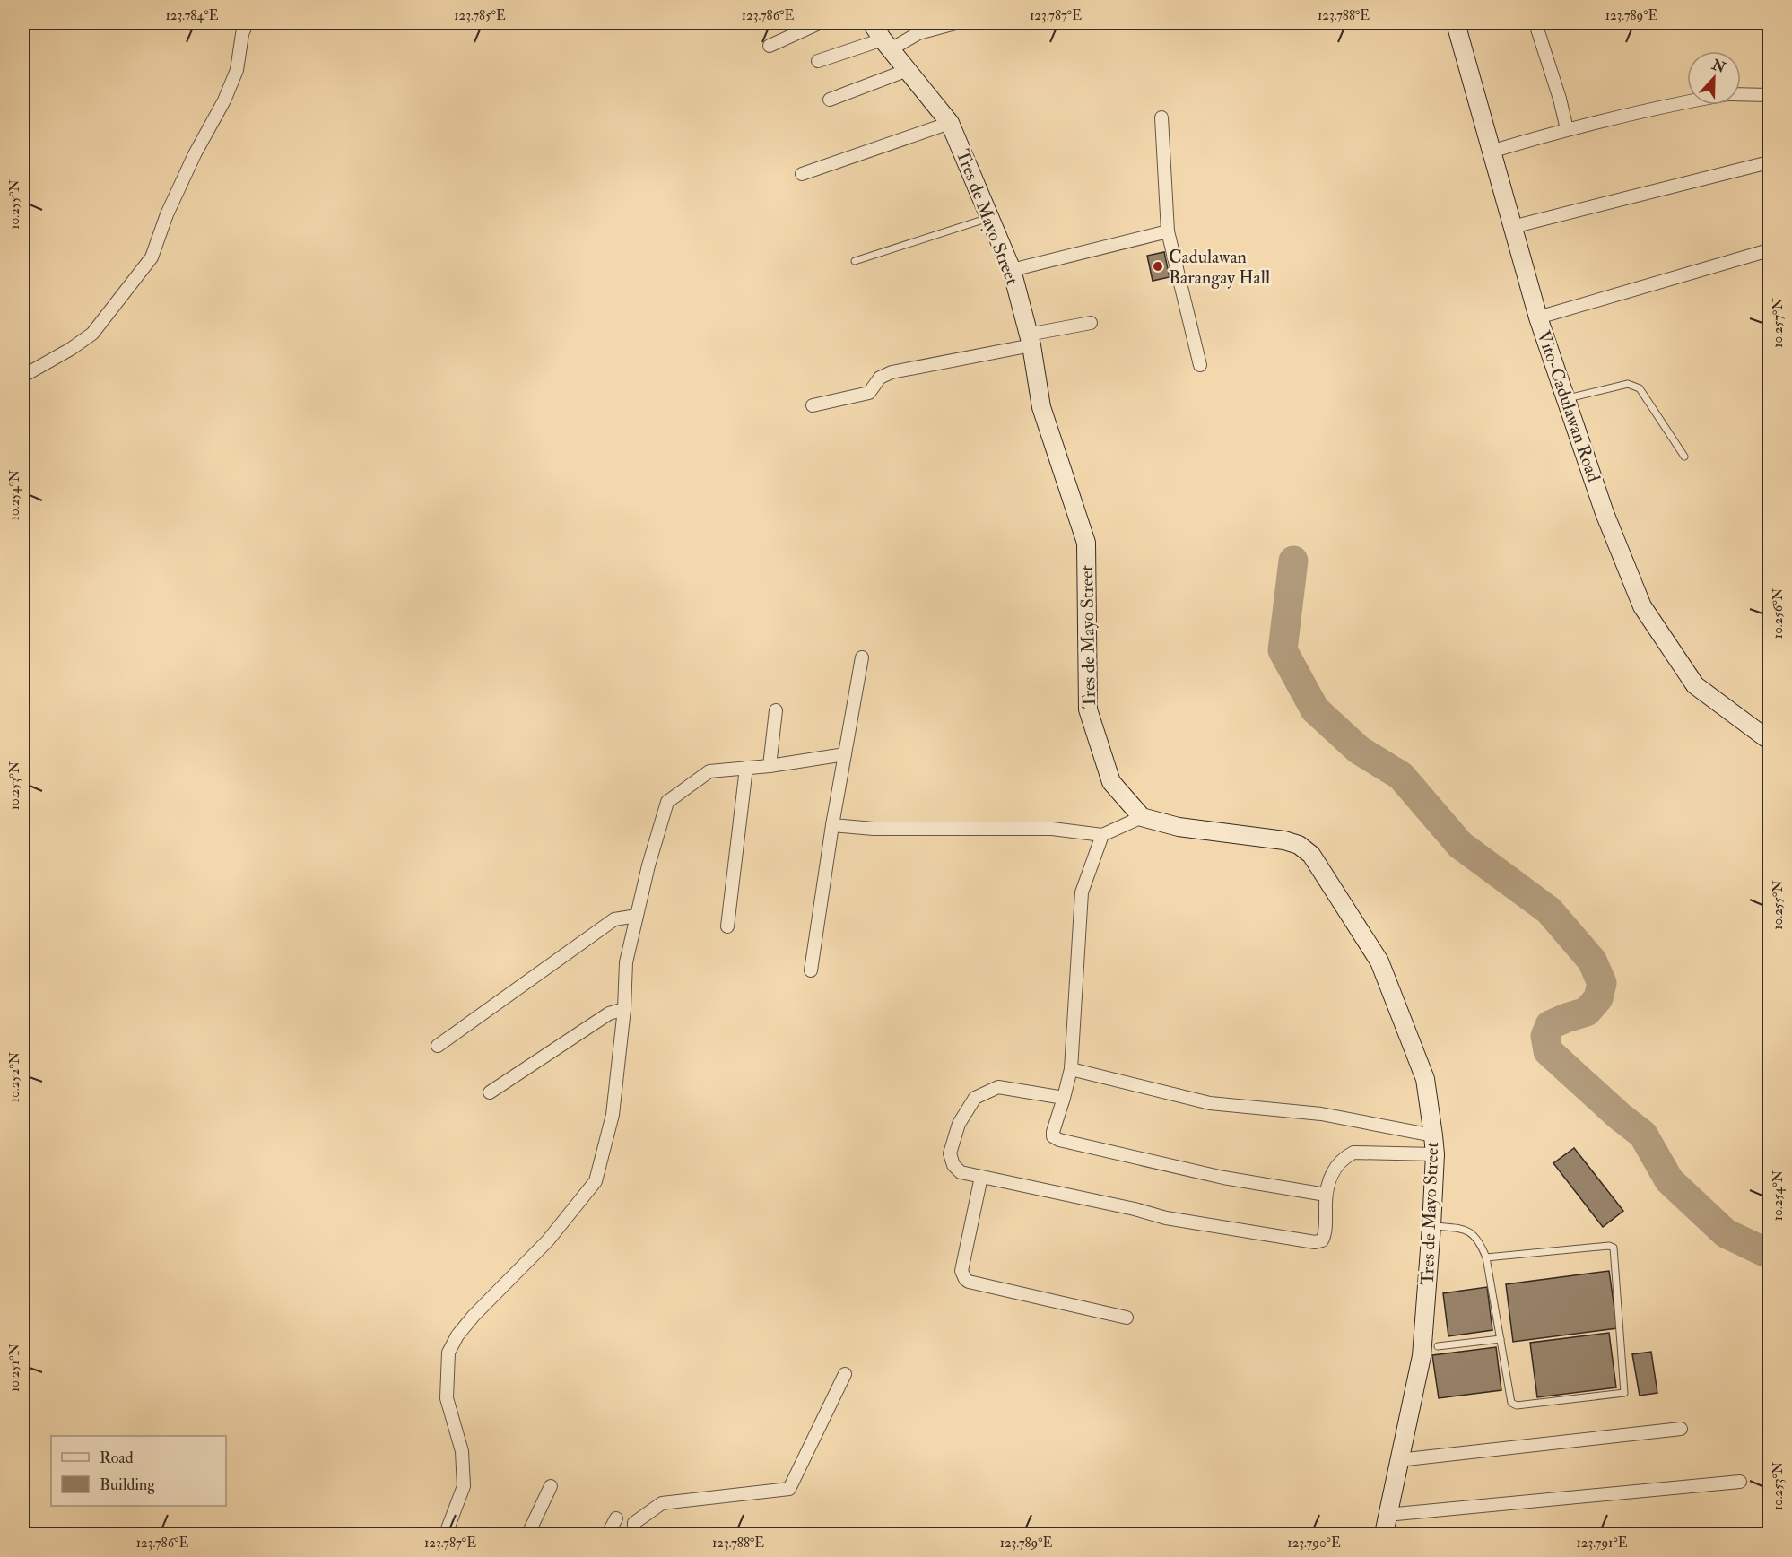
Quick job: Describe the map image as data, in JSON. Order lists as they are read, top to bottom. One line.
{"streets":{"street":["Tres de Mayo Street","Vito-Cadulawan Road"]},"places":["Cadulawan Barangay Hall"],"legend":["Road","Building"],"north":"top","coordinates":["123.784°E","123.785°E","123.786°E","123.787°E","123.788°E","123.789°E","10.255°N","10.257°N","10.254°N","10.256°N","10.253°N","10.252°N","10.251°N","123.790°E","123.791°E"]}
